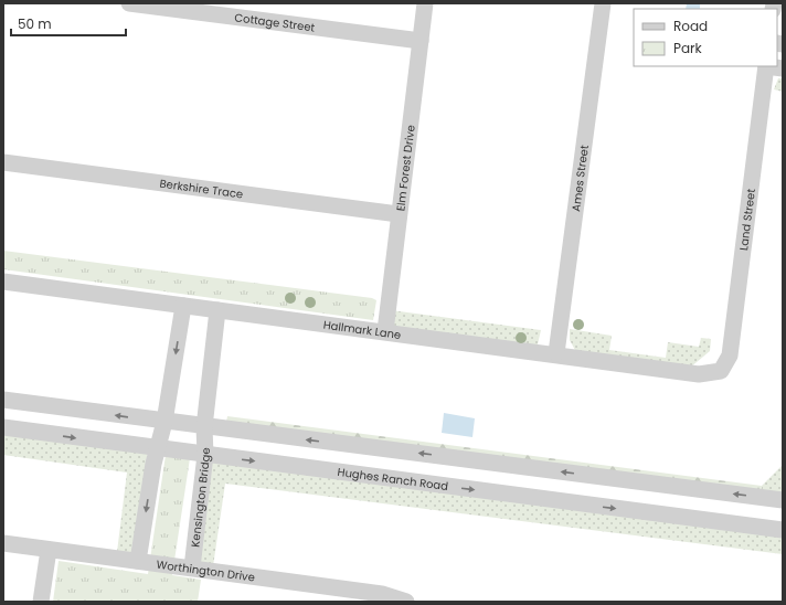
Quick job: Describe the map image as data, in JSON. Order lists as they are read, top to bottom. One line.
{"streets":{"street":["Cottage Street","Elm Forest Drive","Ames Street","Berkshire Trace","Land Street","Hallmark Lane","Hughes Ranch Road","Kensington Bridge","Worthington Drive"]},"crossings":[["Cottage Street","Elm Forest Drive"],["Elm Forest Drive","Berkshire Trace"],["Elm Forest Drive","Hallmark Lane"],["Ames Street","Hallmark Lane"],["Land Street","Hallmark Lane"],["Hallmark Lane","Kensington Bridge"],["Hughes Ranch Road","Kensington Bridge"],["Kensington Bridge","Worthington Drive"]],"legend":["Road","Park"],"scale_bar":"50 m"}
